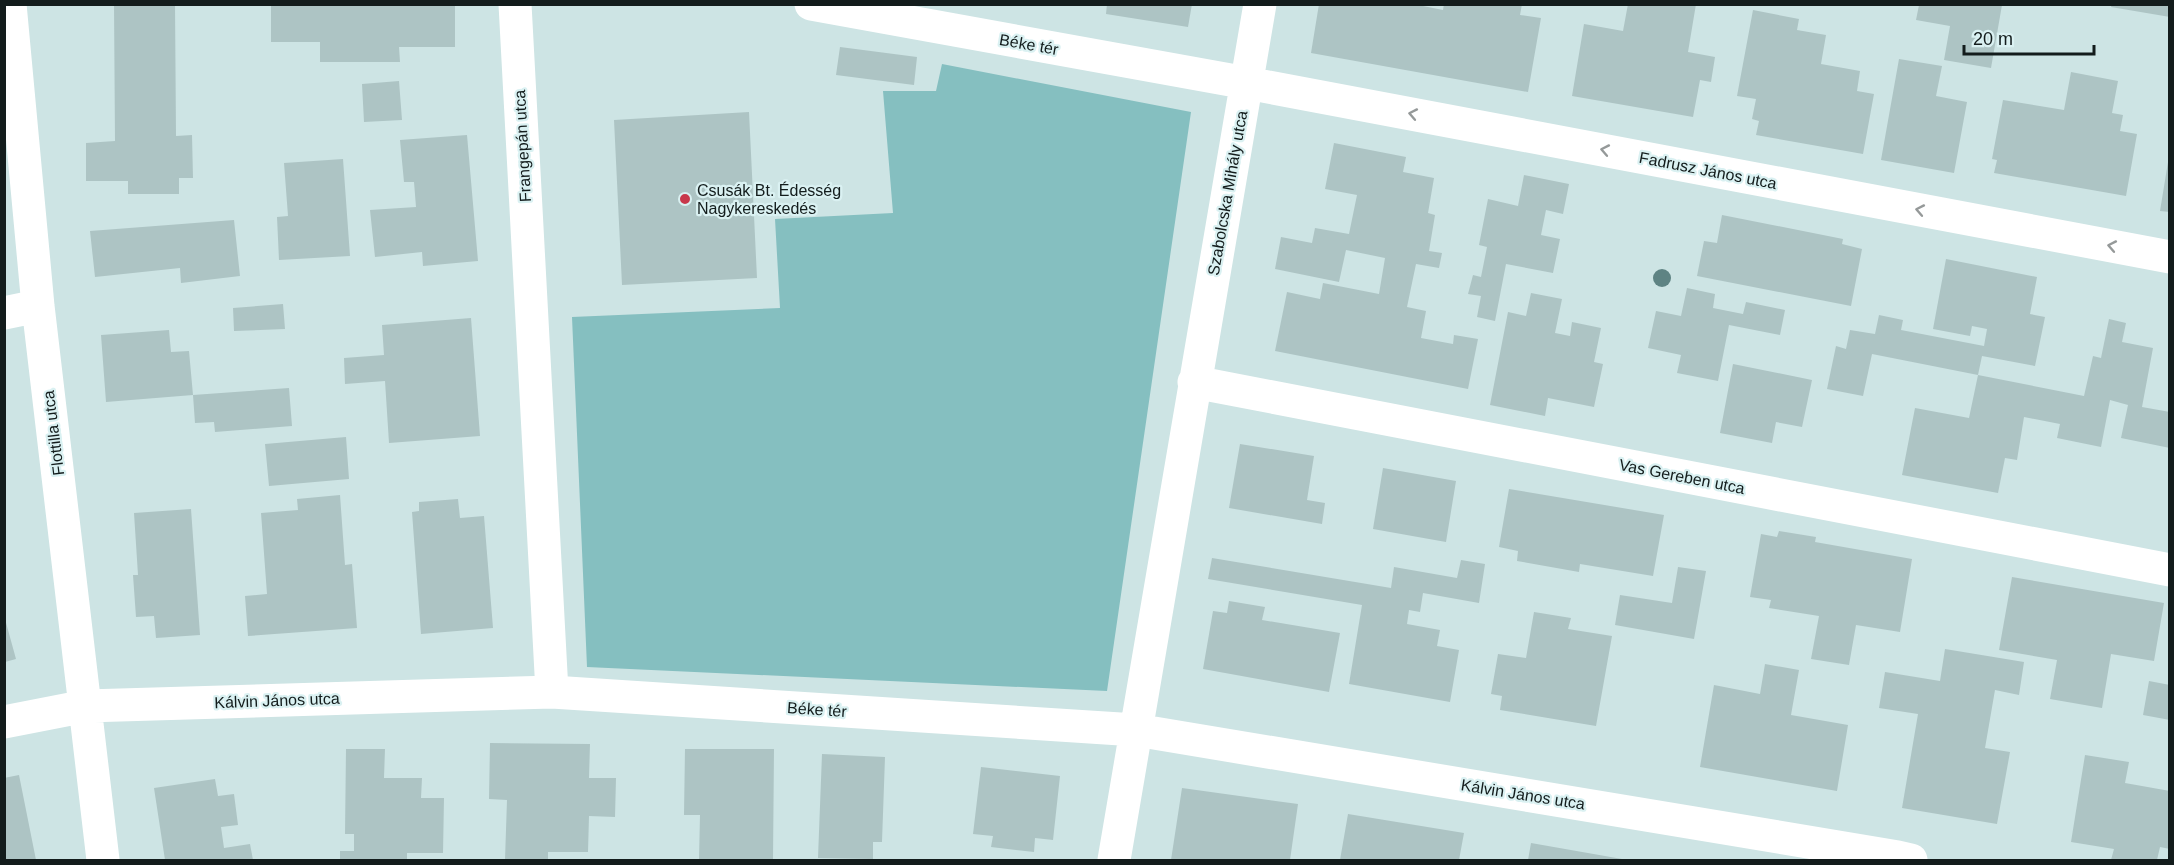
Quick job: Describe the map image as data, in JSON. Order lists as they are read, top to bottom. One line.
{"streets":{"street":["Béke tér","Frangepán utca","Fadrusz János utca","Szabolcska Mihály utca","Flottilla utca","Vas Gereben utca","Kálvin János utca"]},"crossings":[["Béke tér","Frangepán utca"],["Béke tér","Fadrusz János utca"],["Béke tér","Szabolcska Mihály utca"],["Béke tér","Kálvin János utca"],["Frangepán utca","Kálvin János utca"],["Fadrusz János utca","Szabolcska Mihály utca"],["Szabolcska Mihály utca","Vas Gereben utca"],["Flottilla utca","Kálvin János utca"]],"one_way":["Fadrusz János utca"],"places":["Csusák Bt. Édesség Nagykereskedés"],"scale_bar":"20 m"}
